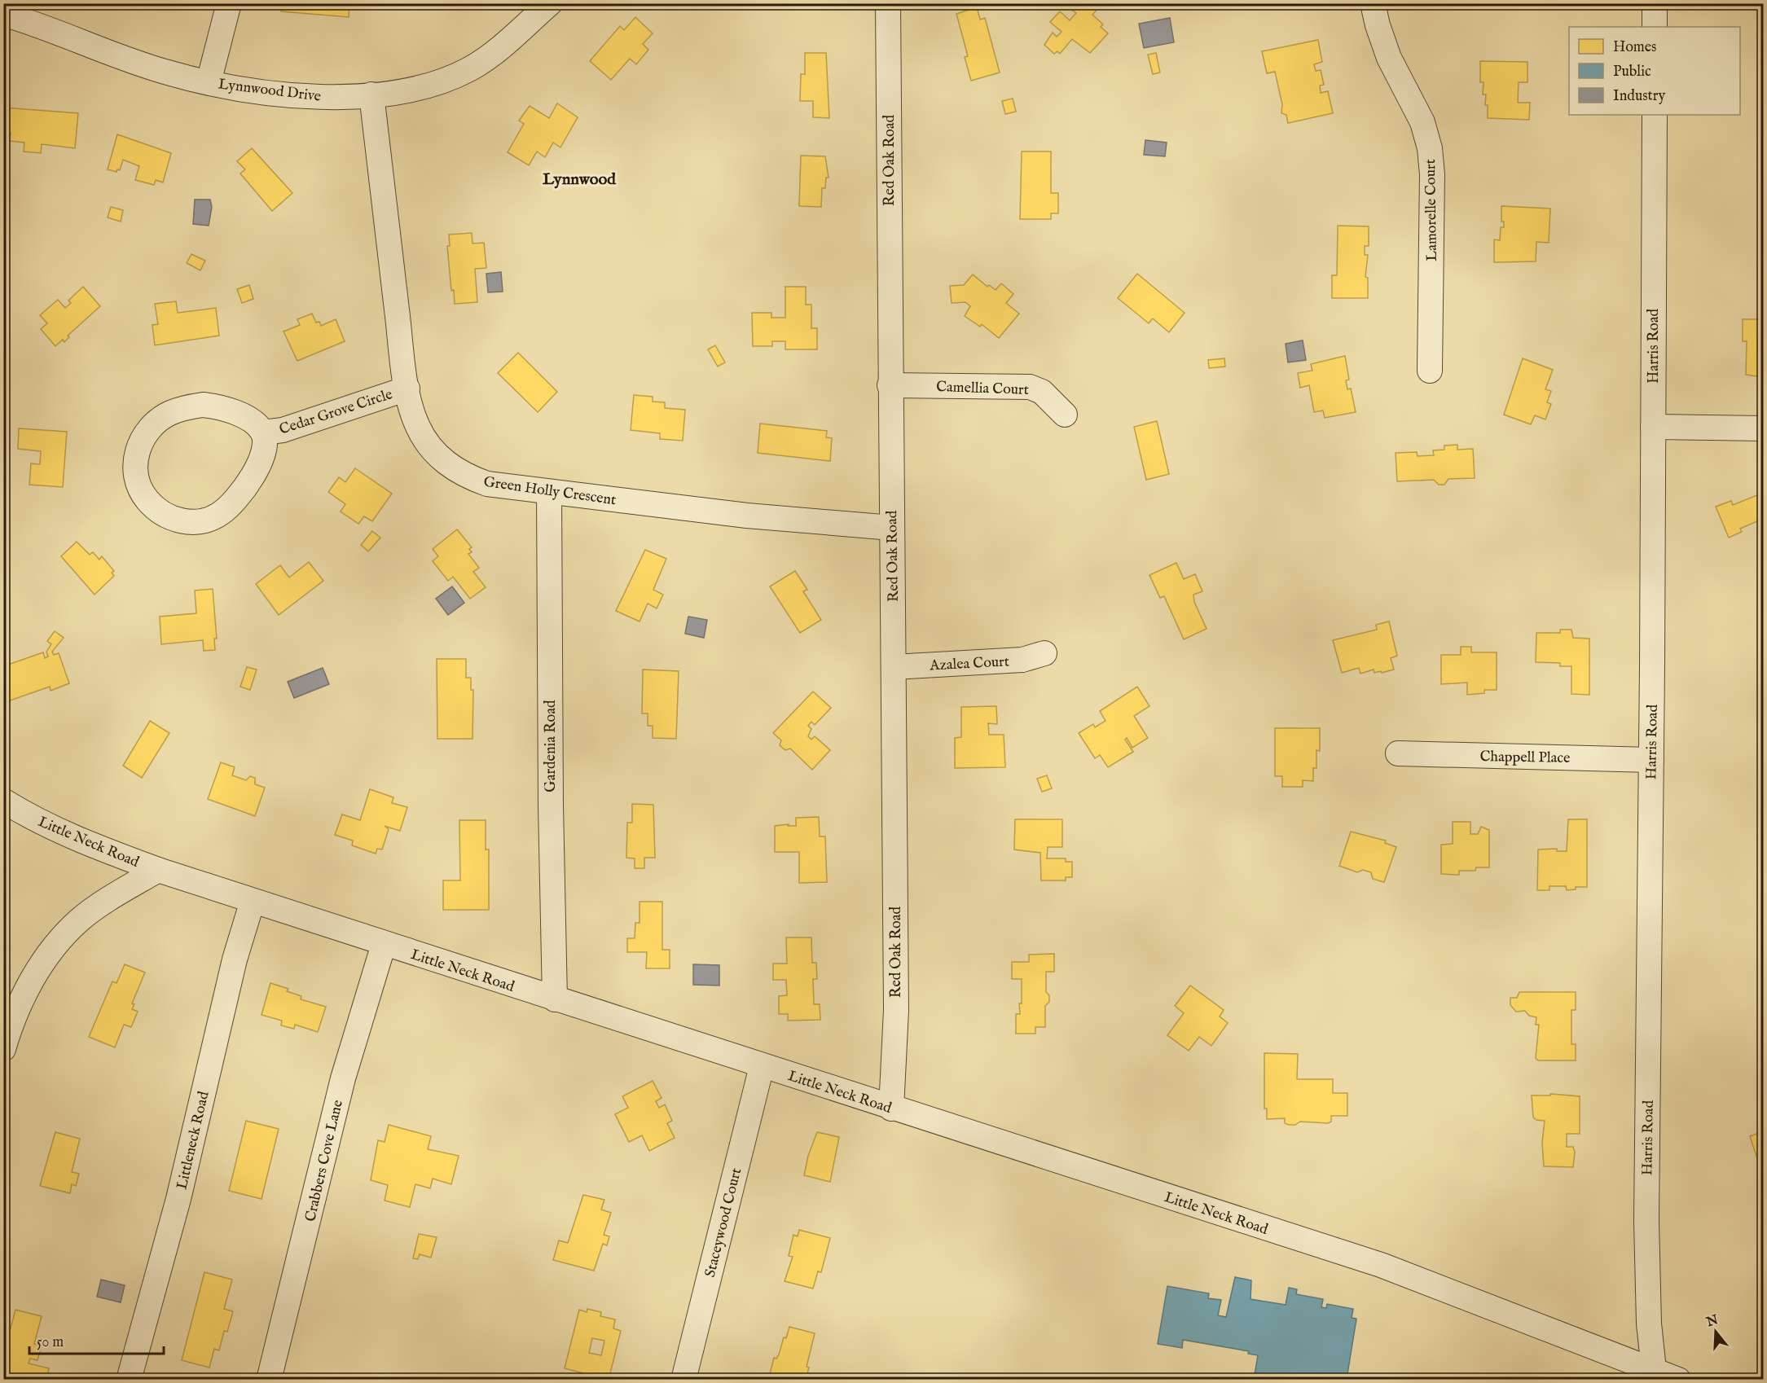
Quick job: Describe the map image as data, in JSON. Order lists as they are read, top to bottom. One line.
{"streets":{"street":["Lynnwood Drive","Red Oak Road","Lamorelle Court","Harris Road","Camellia Court","Cedar Grove Circle","Green Holly Crescent","Azalea Court","Gardenia Road","Chappell Place","Little Neck Road","Littleneck Road","Crabbers Cove Lane","Staceywood Court"]},"crossings":[["Lynnwood Drive","Green Holly Crescent"],["Red Oak Road","Camellia Court"],["Red Oak Road","Green Holly Crescent"],["Red Oak Road","Azalea Court"],["Red Oak Road","Little Neck Road"],["Harris Road","Chappell Place"],["Harris Road","Little Neck Road"],["Cedar Grove Circle","Green Holly Crescent"],["Green Holly Crescent","Gardenia Road"],["Gardenia Road","Little Neck Road"],["Little Neck Road","Littleneck Road"],["Little Neck Road","Crabbers Cove Lane"],["Little Neck Road","Staceywood Court"]],"districts":["Lynnwood"],"legend":["Homes","Public","Industry"],"scale_bar":"50 m","north":"top"}
